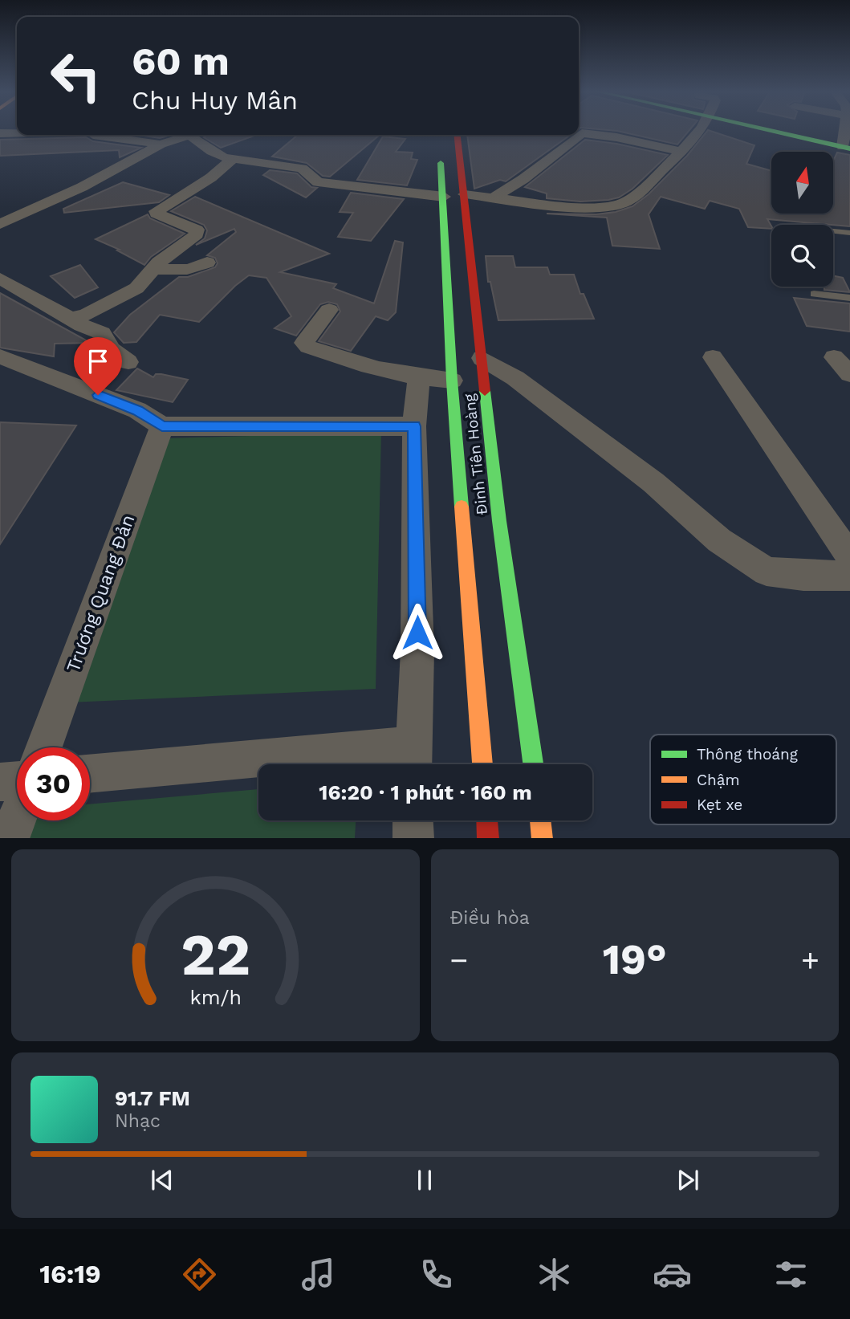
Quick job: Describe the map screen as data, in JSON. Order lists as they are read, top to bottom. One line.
{"streets":{"main road":["Đinh Tiên Hoàng"],"street":["Trương Quang Đản"]},"legend":["Thông thoáng","Chậm","Kẹt xe"],"north":"top","page":{"turn":["60 m","Chu Huy Mân"],"limit":"30","trip":"16:20 · 1 phút · 160 m","tile":"Điều hòa","heat":["−","19°","+"],"song":["91.7 FM","Nhạc"],"tabs":"16:19","gauge":["22","km/h"]}}
